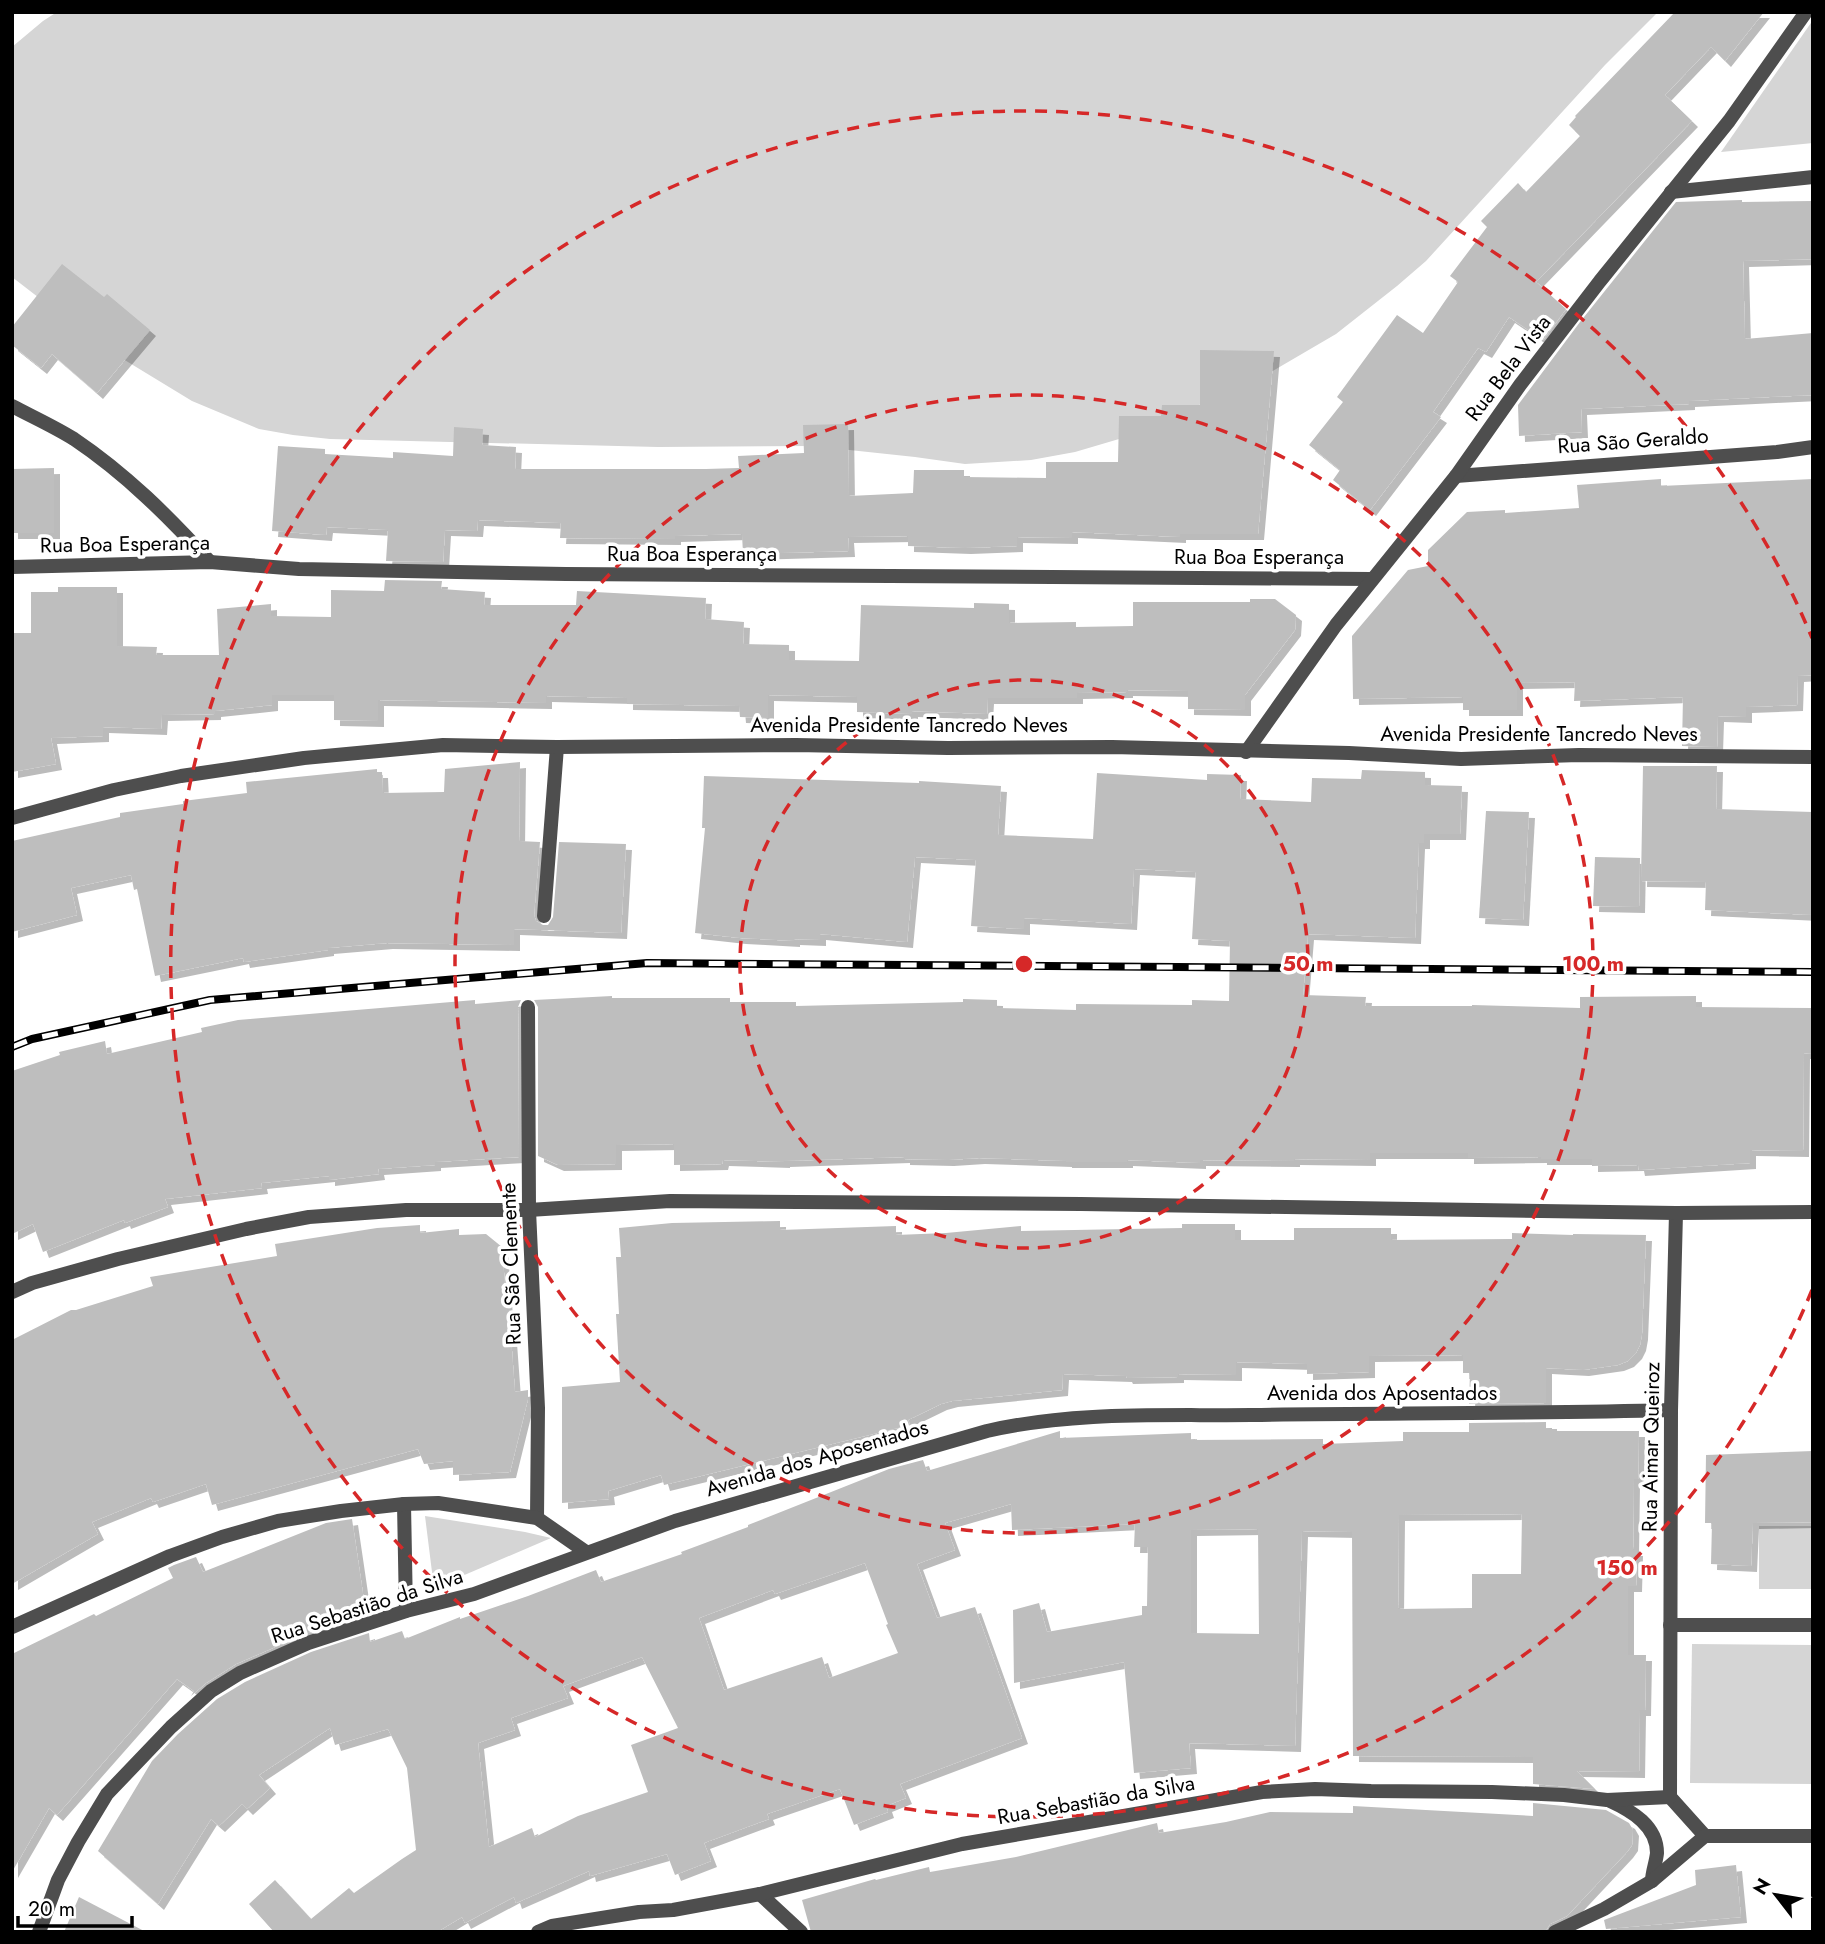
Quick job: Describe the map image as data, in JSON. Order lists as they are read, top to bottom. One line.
{"streets":{"street":["Rua Bela Vista","Rua São Geraldo","Rua Boa Esperança","Avenida Presidente Tancredo Neves","Rua São Clemente","Avenida dos Aposentados","Rua Aimar Queiroz","Rua Sebastião da Silva"]},"crossings":[["Rua Bela Vista","Rua São Geraldo"],["Rua Bela Vista","Rua Boa Esperança"],["Rua Bela Vista","Avenida Presidente Tancredo Neves"],["Avenida dos Aposentados","Rua Aimar Queiroz"],["Avenida dos Aposentados","Rua Sebastião da Silva"],["Rua Aimar Queiroz","Rua Sebastião da Silva"]],"scale_bar":"20 m","north":"top left","rings":["50 m","100 m","150 m"]}
